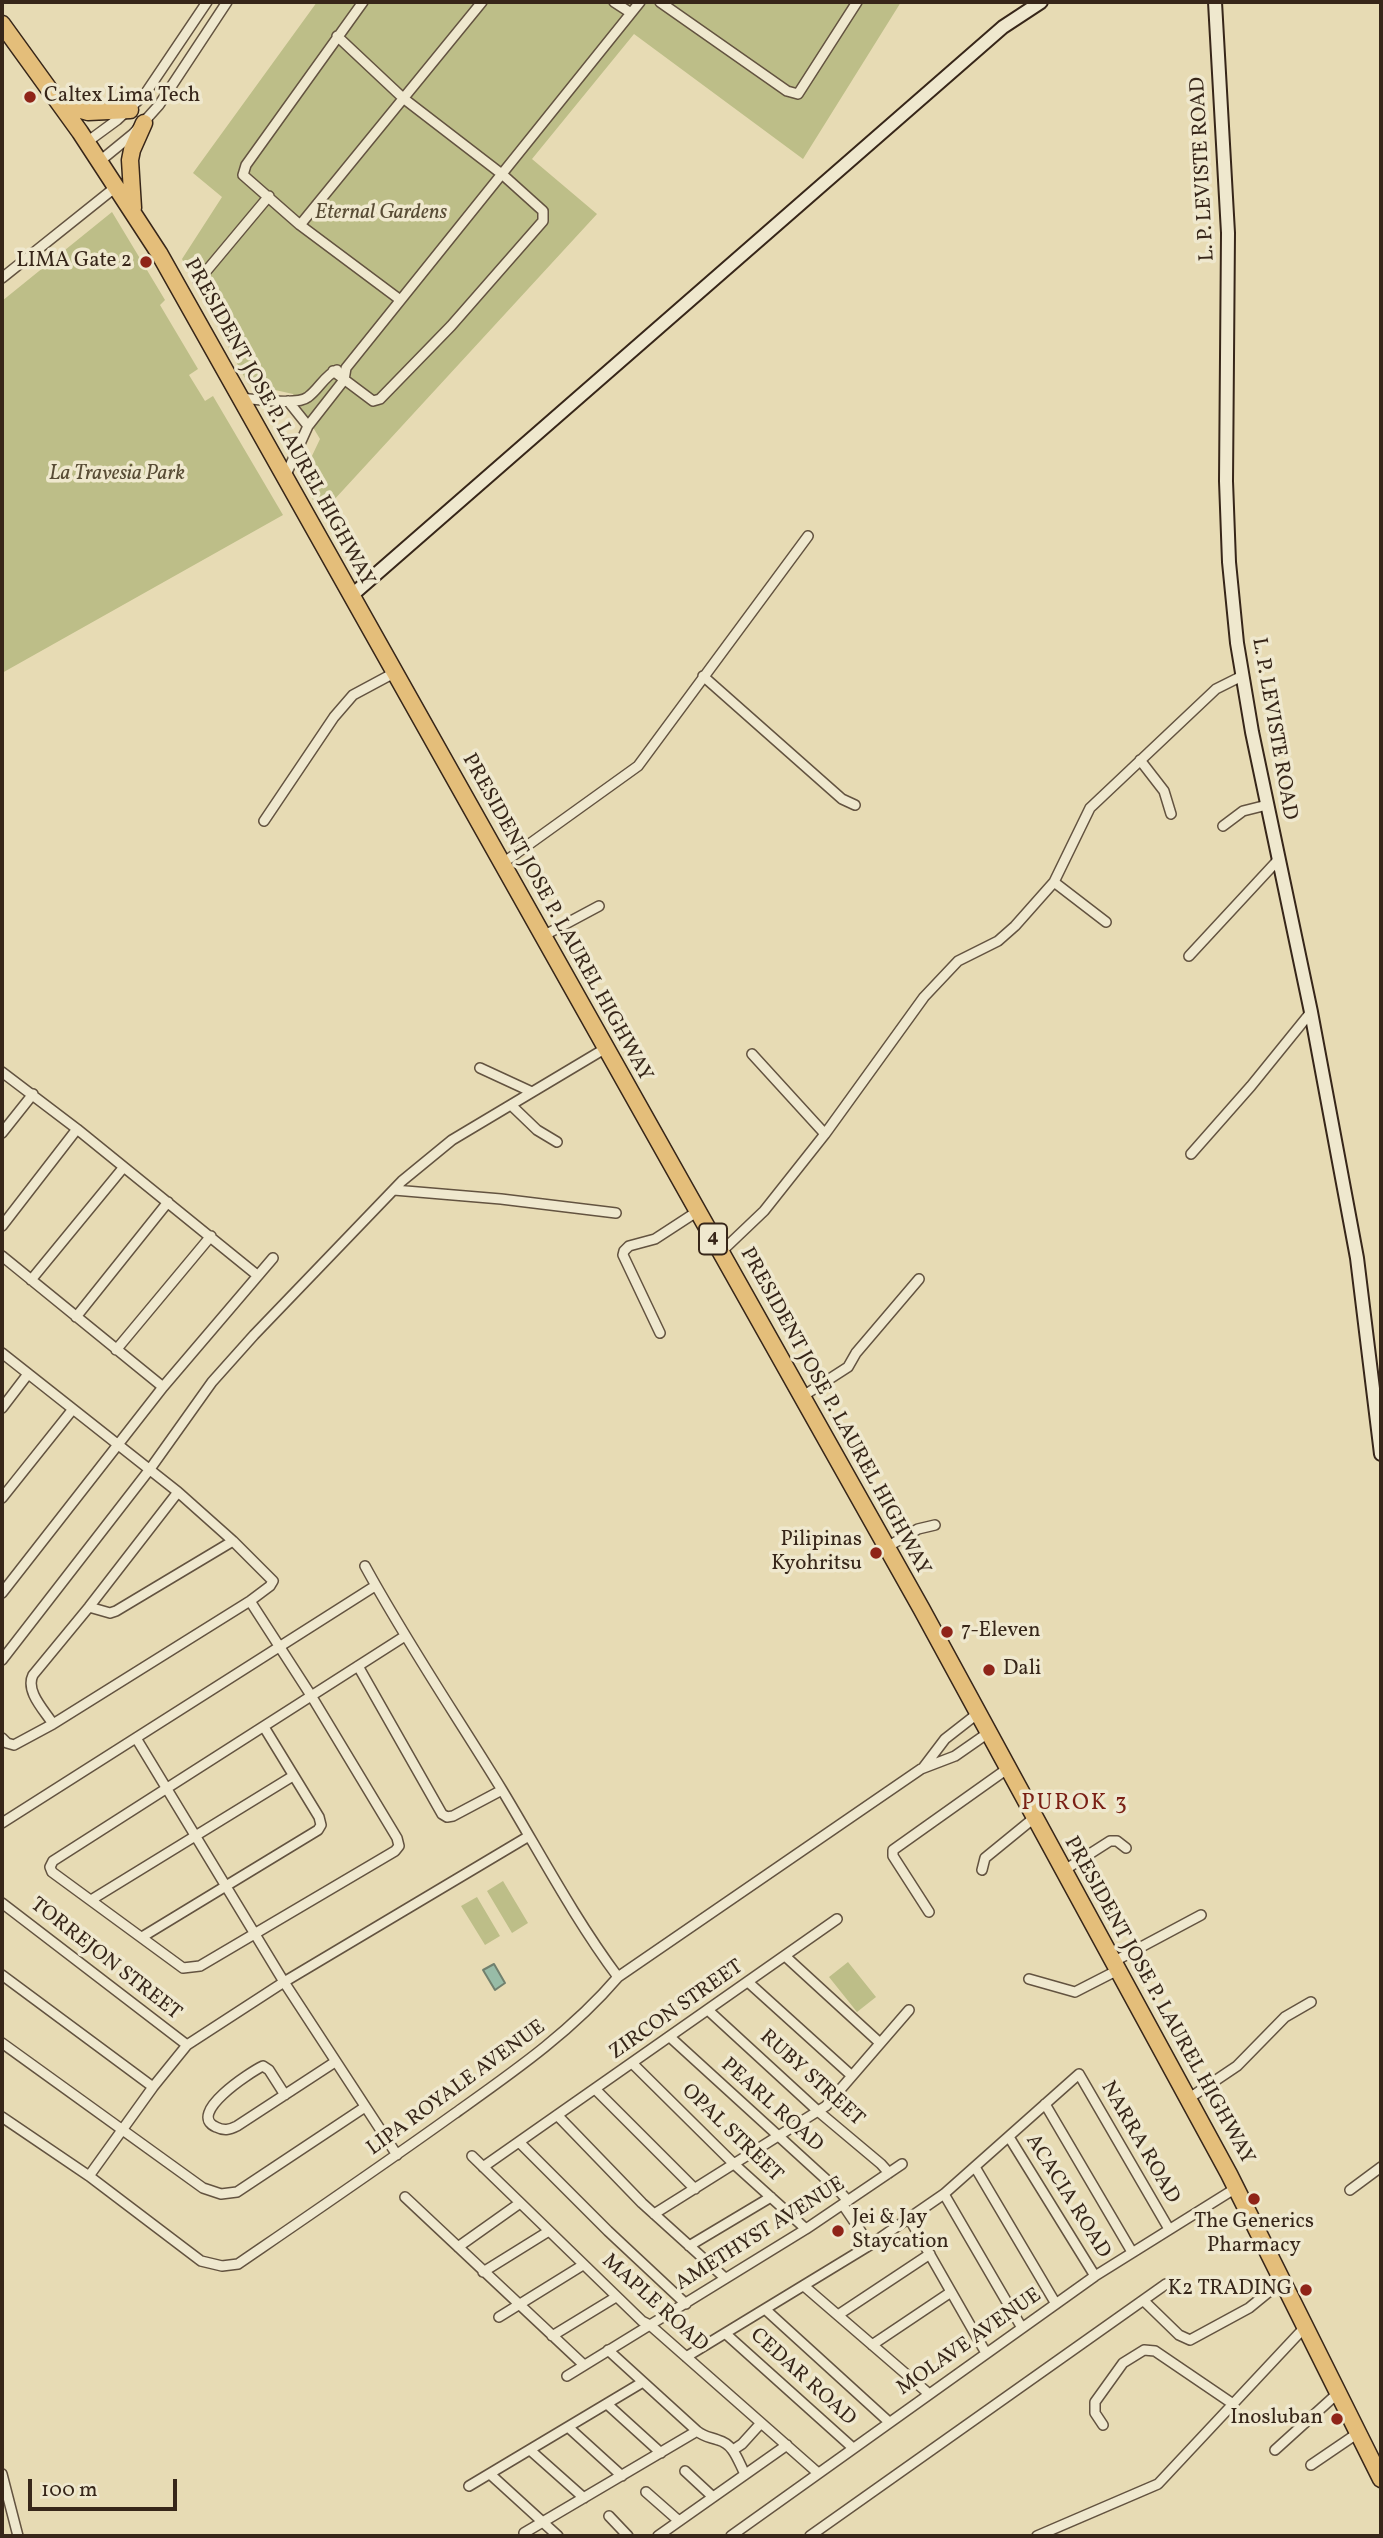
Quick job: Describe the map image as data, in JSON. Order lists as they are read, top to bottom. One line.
{"streets":{"highway":["PRESIDENT JOSE P. LAUREL HIGHWAY","4"],"main road":["L. P. LEVISTE ROAD"],"street":["TORREJON STREET","ZIRCON STREET","RUBY STREET","LIPA ROYALE AVENUE","PEARL ROAD","OPAL STREET","NARRA ROAD","ACACIA ROAD","AMETHYST AVENUE","MAPLE ROAD","MOLAVE AVENUE","CEDAR ROAD"]},"crossings":[["PRESIDENT JOSE P. LAUREL HIGHWAY","LIPA ROYALE AVENUE"],["PRESIDENT JOSE P. LAUREL HIGHWAY","MOLAVE AVENUE"],["ZIRCON STREET","RUBY STREET"],["ZIRCON STREET","PEARL ROAD"],["ZIRCON STREET","OPAL STREET"],["ZIRCON STREET","MAPLE ROAD"],["RUBY STREET","AMETHYST AVENUE"],["PEARL ROAD","AMETHYST AVENUE"],["OPAL STREET","AMETHYST AVENUE"],["NARRA ROAD","MOLAVE AVENUE"],["ACACIA ROAD","MOLAVE AVENUE"],["AMETHYST AVENUE","MAPLE ROAD"],["MAPLE ROAD","MOLAVE AVENUE"],["MOLAVE AVENUE","CEDAR ROAD"]],"districts":["PUROK 3"],"parks":["Eternal Gardens","La Travesia Park"],"places":["Caltex Lima Tech","LIMA Gate 2","Pilipinas Kyohritsu","7-Eleven","Dali","The Generics Pharmacy","Jei & Jay Staycation","K2 TRADING","Inosluban"],"scale_bar":"100 m"}
